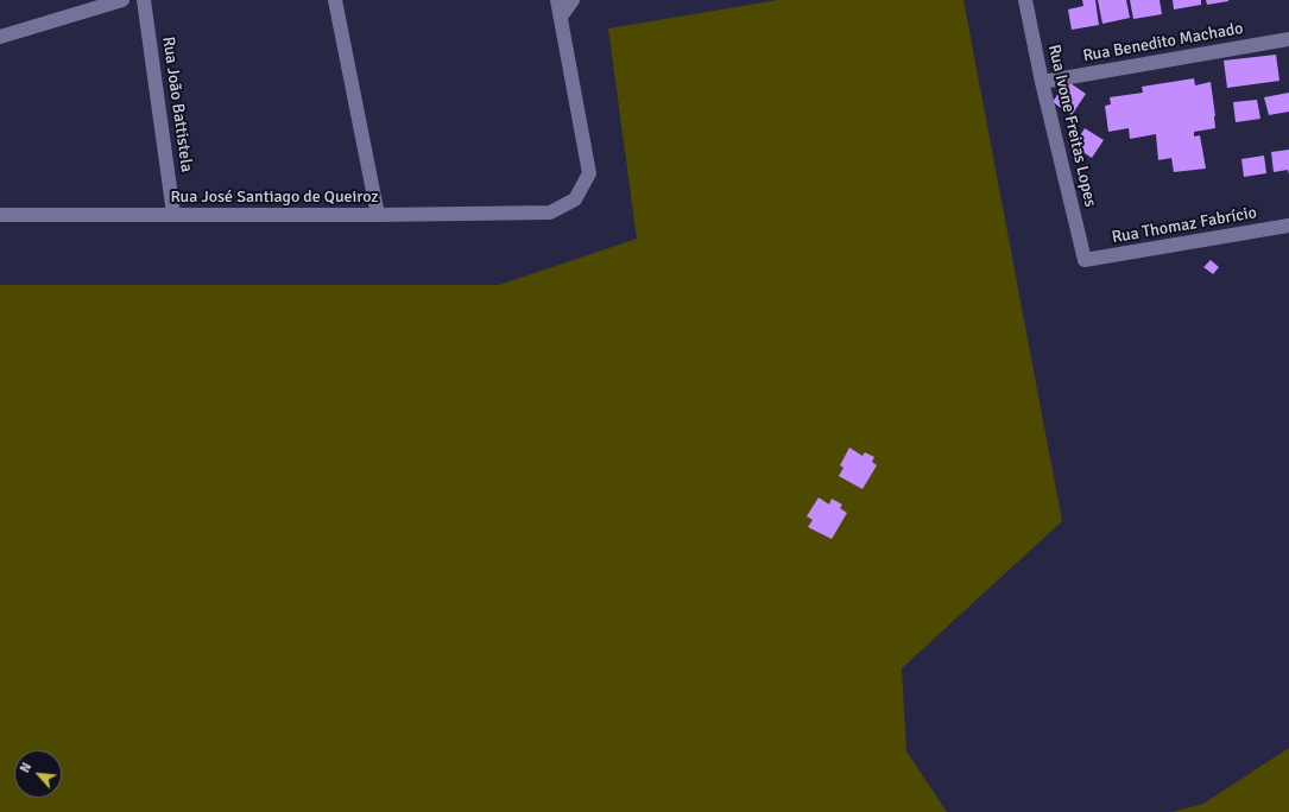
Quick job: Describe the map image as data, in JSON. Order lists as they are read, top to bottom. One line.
{"streets":{"street":["Rua Benedito Machado","Rua João Battistela","Rua Ivone Freitas Lopes","Rua José Santiago de Queiroz","Rua Thomaz Fabrício"]},"crossings":[["Rua Benedito Machado","Rua Ivone Freitas Lopes"],["Rua João Battistela","Rua José Santiago de Queiroz"],["Rua Ivone Freitas Lopes","Rua Thomaz Fabrício"]],"north":"top left"}
